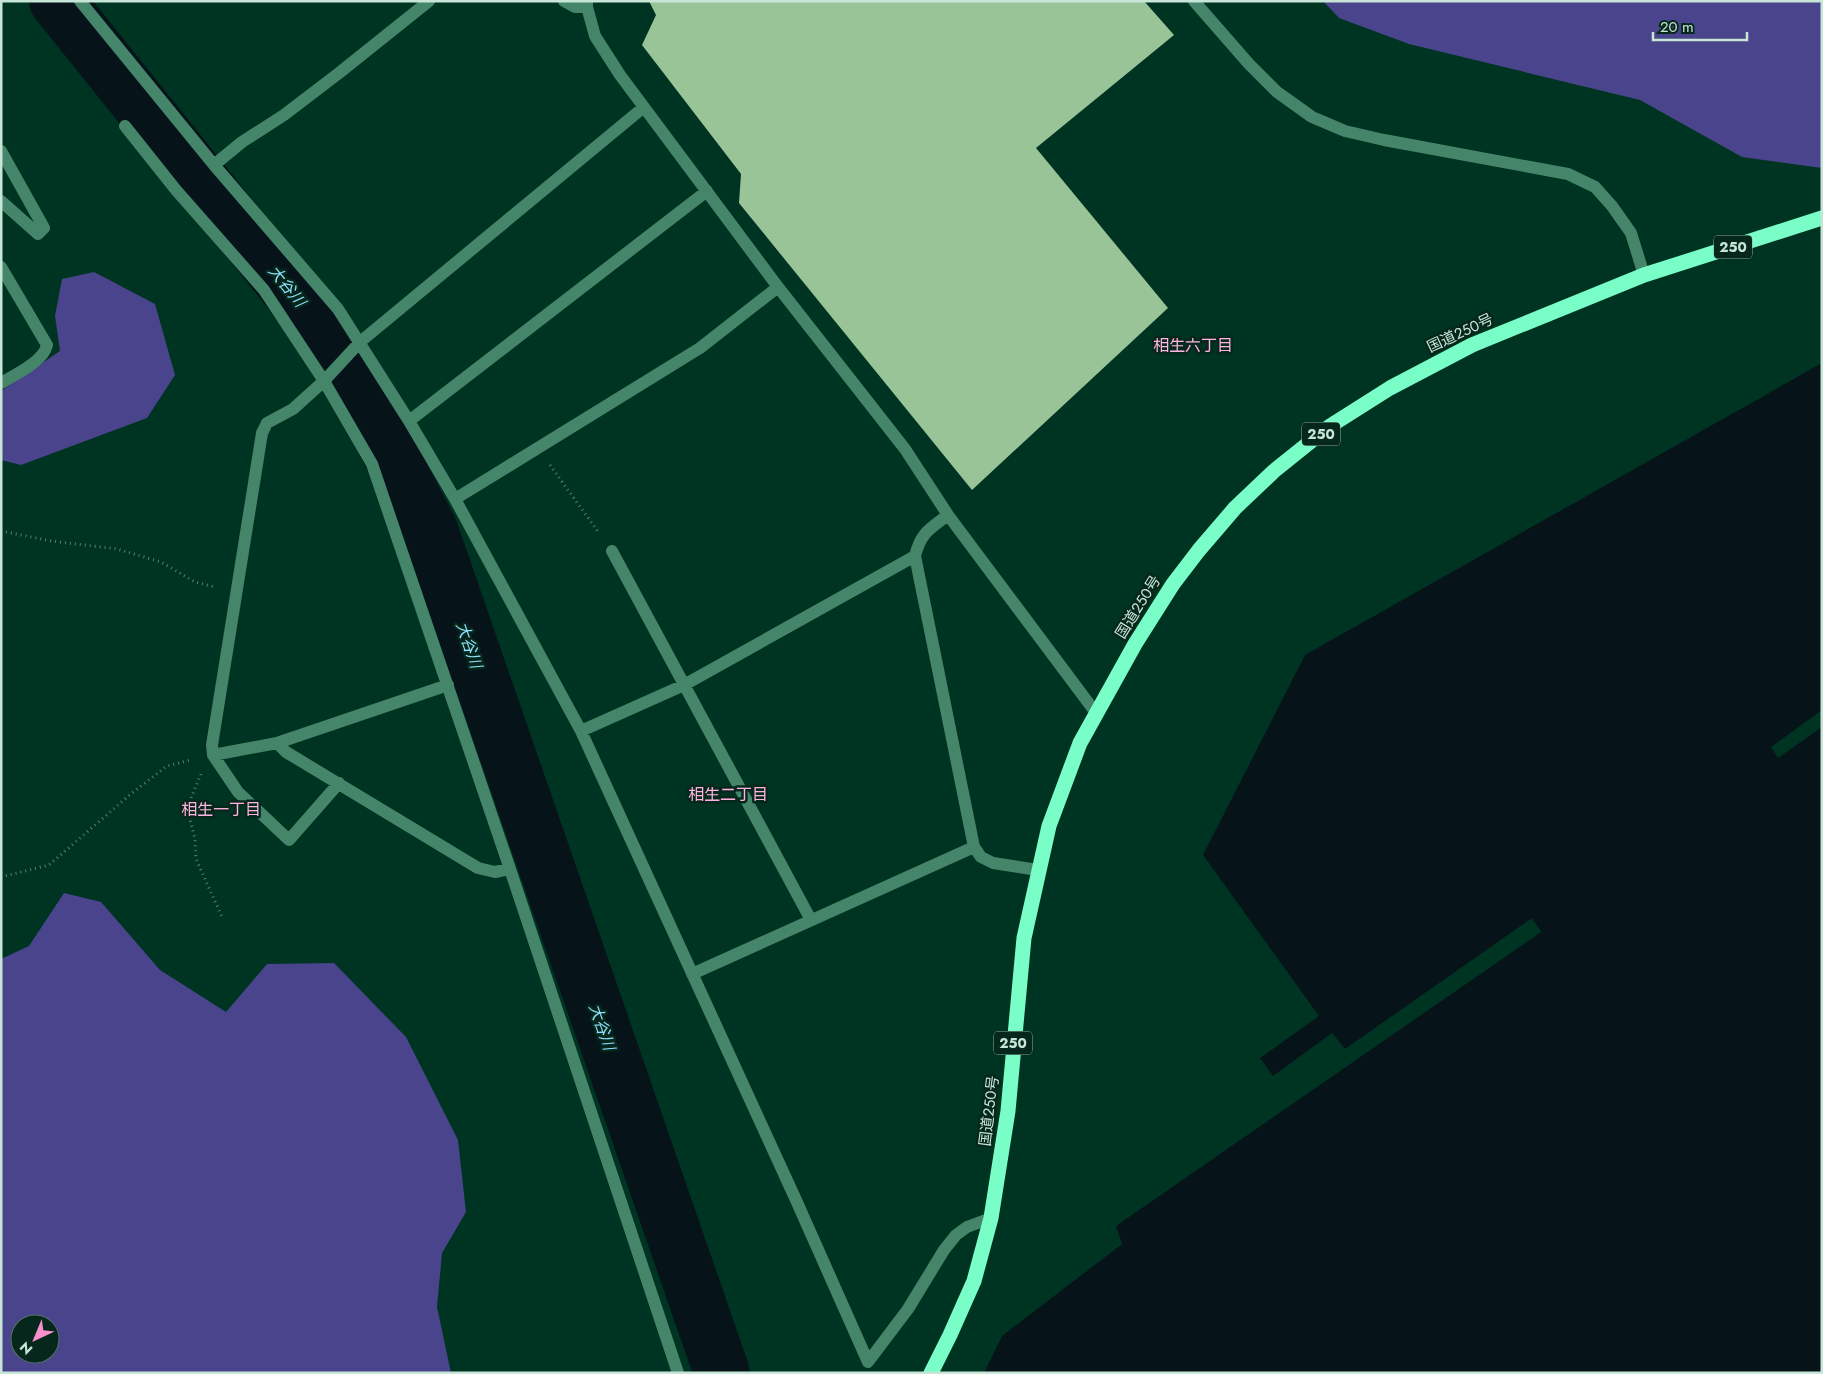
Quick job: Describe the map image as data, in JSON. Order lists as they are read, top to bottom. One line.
{"streets":{"highway":["250","国道250号"]},"districts":["相生六丁目","相生二丁目","相生一丁目"],"water":["大谷川"],"scale_bar":"20 m","north":"bottom left"}
